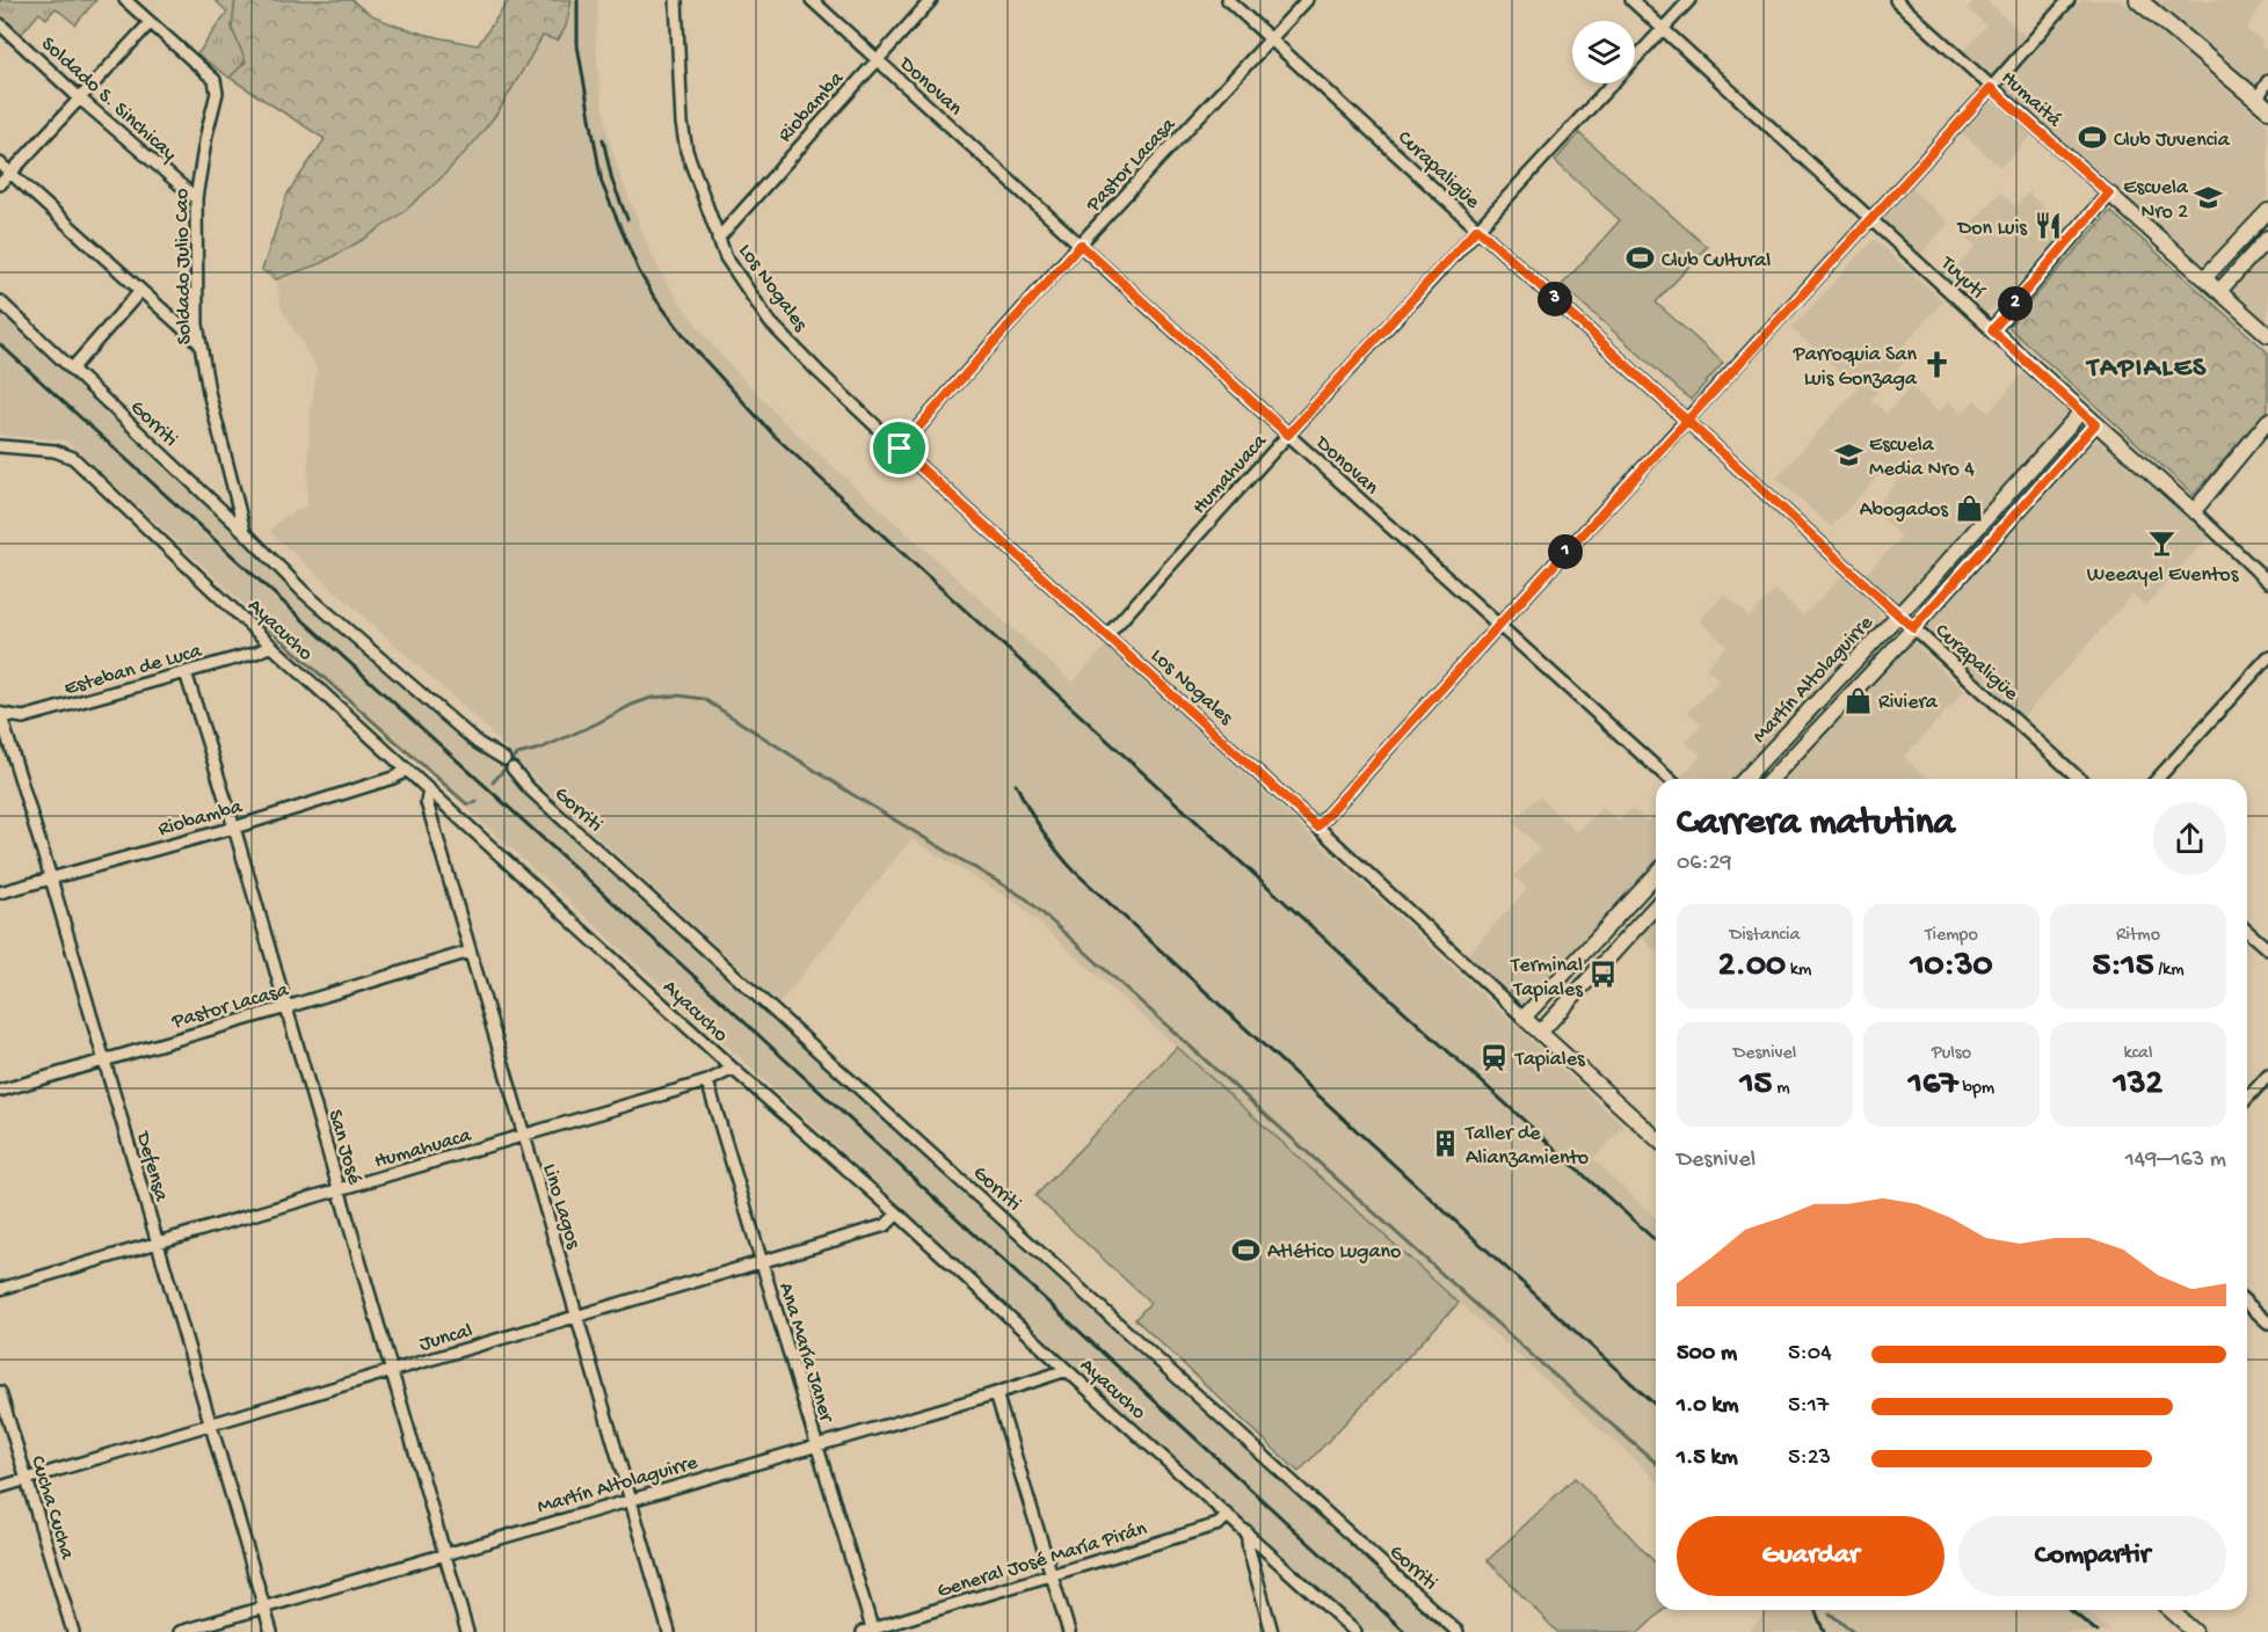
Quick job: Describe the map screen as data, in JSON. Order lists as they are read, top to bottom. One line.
{"streets":{"street":["Donovan","Soldado S. Sinchicay","Humaitá","Riobamba","Pastor Lacasa","Curapaligüe","Soldado Julio Cao","Tuyutí","Los Nogales","Gorriti","Humahuaca","Ayacucho","Esteban de Luca","Martín Altolaguirre","San José","Defensa","Lino Lagos","Juncal","Ana María Janer","Cucha Cucha","General José María Pirán"]},"crossings":[["Donovan","Riobamba"],["Donovan","Pastor Lacasa"],["Donovan","Humahuaca"],["Soldado S. Sinchicay","Soldado Julio Cao"],["Riobamba","Los Nogales"],["Riobamba","Ayacucho"],["Riobamba","San José"],["Riobamba","Defensa"],["Pastor Lacasa","Curapaligüe"],["Pastor Lacasa","Los Nogales"],["Pastor Lacasa","San José"],["Pastor Lacasa","Defensa"],["Pastor Lacasa","Lino Lagos"],["Curapaligüe","Humahuaca"],["Curapaligüe","Martín Altolaguirre"],["Soldado Julio Cao","Gorriti"],["Tuyutí","Humahuaca"],["Tuyutí","Martín Altolaguirre"],["Los Nogales","Humahuaca"],["Humahuaca","Ayacucho"],["Humahuaca","San José"],["Humahuaca","Defensa"],["Humahuaca","Lino Lagos"],["Humahuaca","Ana María Janer"],["Ayacucho","Esteban de Luca"],["Ayacucho","Martín Altolaguirre"],["Ayacucho","Lino Lagos"],["Ayacucho","Juncal"],["Ayacucho","General José María Pirán"],["Esteban de Luca","San José"],["Esteban de Luca","Defensa"],["Martín Altolaguirre","San José"],["Martín Altolaguirre","Defensa"],["Martín Altolaguirre","Lino Lagos"],["Martín Altolaguirre","Ana María Janer"],["San José","Juncal"],["Defensa","Juncal"],["Lino Lagos","Juncal"],["Juncal","Ana María Janer"],["Juncal","Cucha Cucha"],["Ana María Janer","General José María Pirán"]],"districts":["TAPIALES"],"places":{"sports":["Club Juvencia","Club Cultural","Atlético Lugano"],"school or university":["Escuela Nro 2","Escuela Media Nro 4"],"restaurant":["Don Luis"],"church":["Parroquia San Luis Gonzaga"],"shop":["Abogados","Riviera"],"bar":["Weeayel Eventos"],"bus stop":["Terminal Tapiales"],"station":["Tapiales"],"building":["Taller de Alianzamiento"]},"page":{"pins":["3","2","1"],"heading":["Carrera matutina","06:29"],"stats":[["Distancia","2.00 km"],["Tiempo","10:30"],["Ritmo","5:15 /km"],["Desnivel","15 m"],["Pulso","167 bpm"],["kcal","132"]],"chart":["Desnivel","149–163 m"],"list":[{"name":"500 m","note":"5:04"},{"name":"1.0 km","note":"5:17"},{"name":"1.5 km","note":"5:23"}],"buttons":["Guardar","Compartir"]}}
